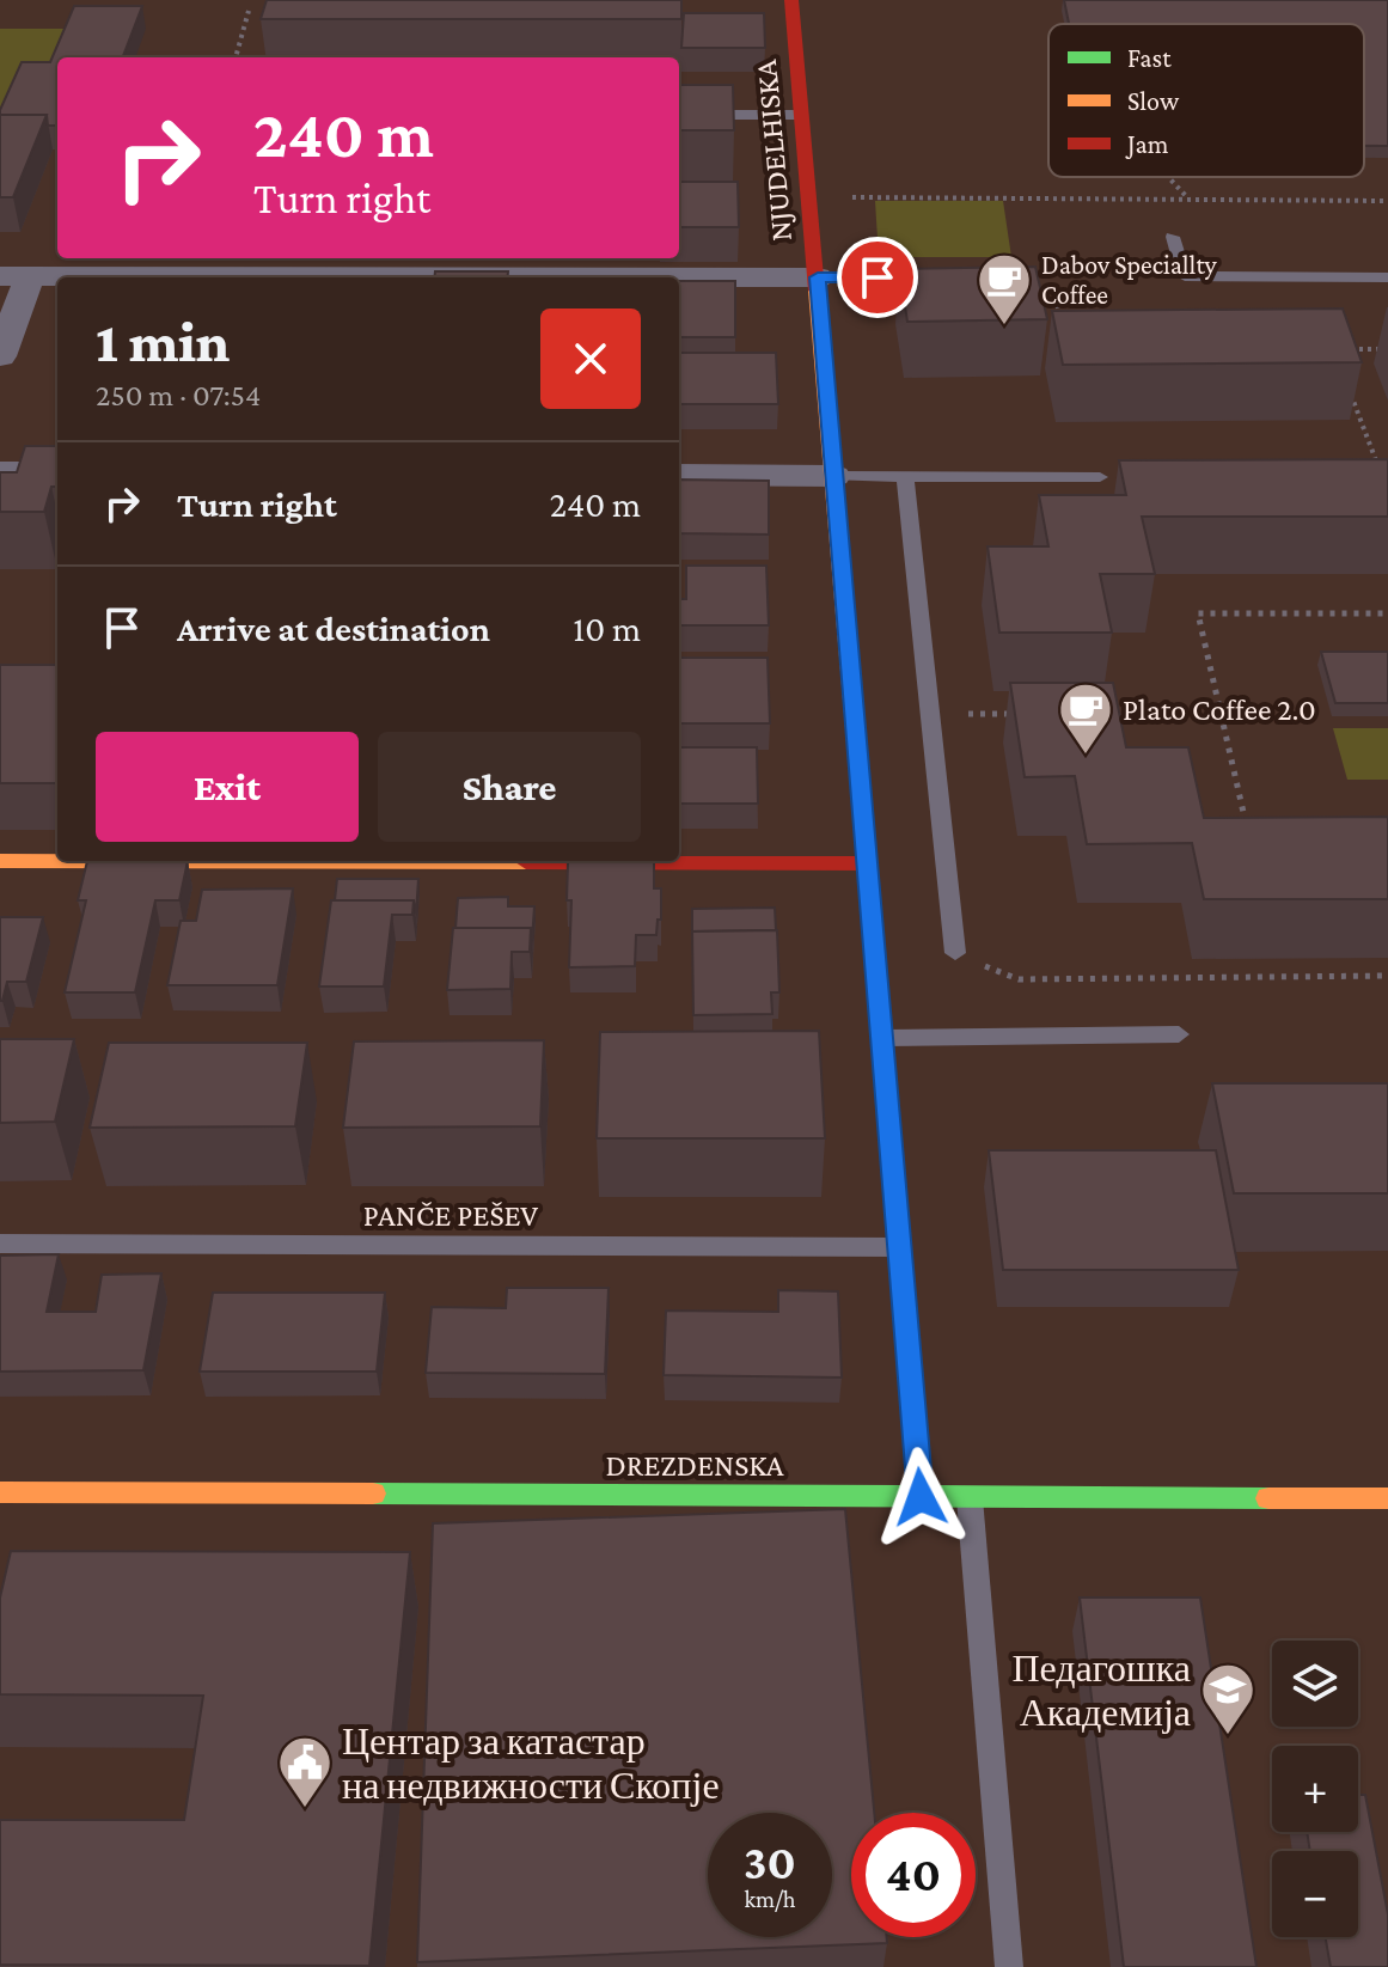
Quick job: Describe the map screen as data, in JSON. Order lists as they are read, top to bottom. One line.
{"streets":{"street":["NJUDELHISKA","DREZDENSKA"],"lane":["PANČE PEŠEV"]},"crossings":[["NJUDELHISKA","PANČE PEŠEV"],["NJUDELHISKA","DREZDENSKA"]],"places":{"cafe":["Dabov Speciallty Coffee","Plato Coffee 2.0"],"school or university":["Педагошка Академија"],"public building":["Центар за катастар на недвижности Скопје"]},"legend":["Fast","Slow","Jam"],"page":{"turn":["240 m","Turn right"],"heading":["1 min","250 m · 07:54"],"list":[{"name":"Turn right","value":"240 m"},{"name":"Arrive at destination","value":"10 m"}],"buttons":["Exit","Share"],"map_buttons":["+","−"],"speed":"30 km/h","limit":"40"}}
